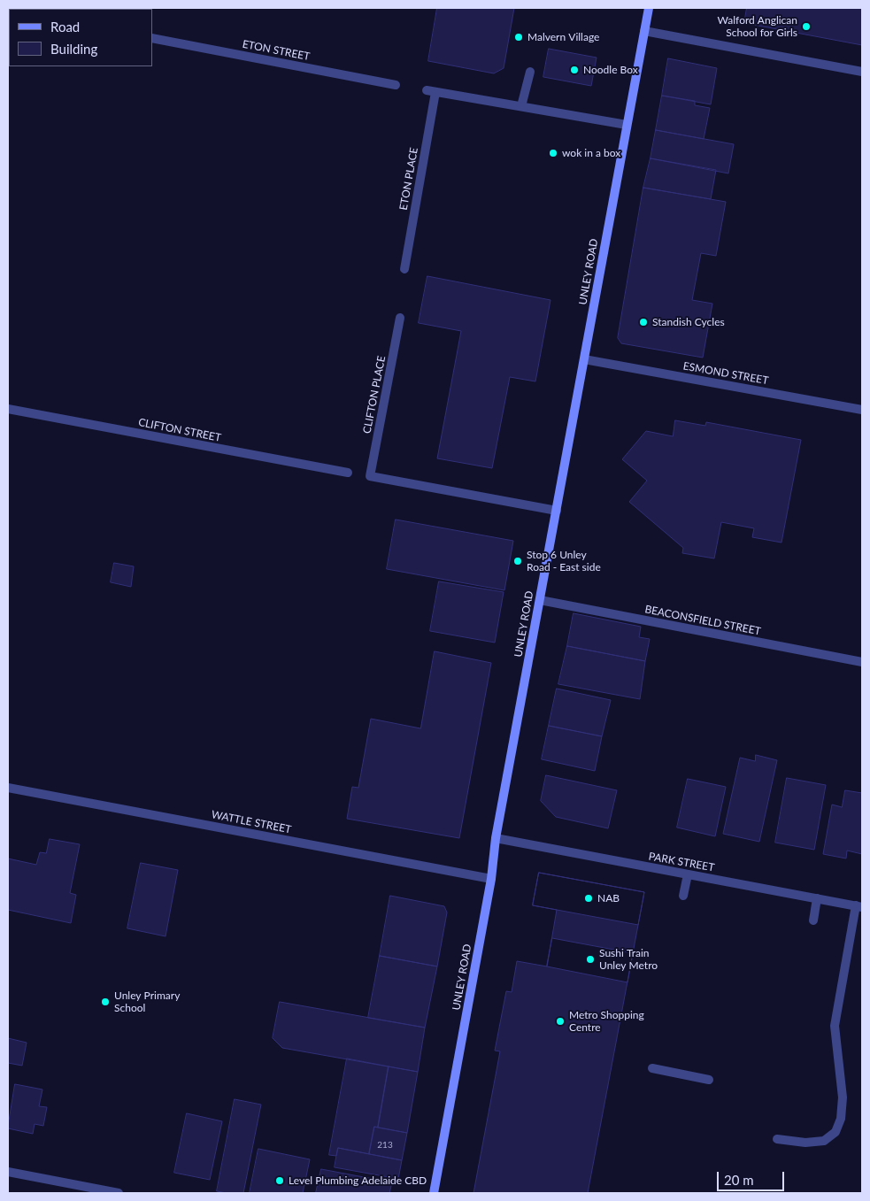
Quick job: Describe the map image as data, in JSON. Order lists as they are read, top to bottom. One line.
{"streets":{"main road":["UNLEY ROAD"],"street":["ETON STREET","ETON PLACE","ESMOND STREET","CLIFTON PLACE","CLIFTON STREET","BEACONSFIELD STREET","WATTLE STREET","PARK STREET"]},"crossings":[["UNLEY ROAD","ESMOND STREET"],["UNLEY ROAD","CLIFTON PLACE"],["UNLEY ROAD","BEACONSFIELD STREET"],["UNLEY ROAD","WATTLE STREET"],["UNLEY ROAD","PARK STREET"]],"places":["Walford Anglican School for Girls","Malvern Village","Noodle Box","wok in a box","Standish Cycles","Stop 6 Unley Road - East side","NAB","Sushi Train Unley Metro","Unley Primary School","Metro Shopping Centre","Level Plumbing Adelaide CBD"],"house_numbers":["213"],"legend":["Road","Building"],"scale_bar":"20 m"}
